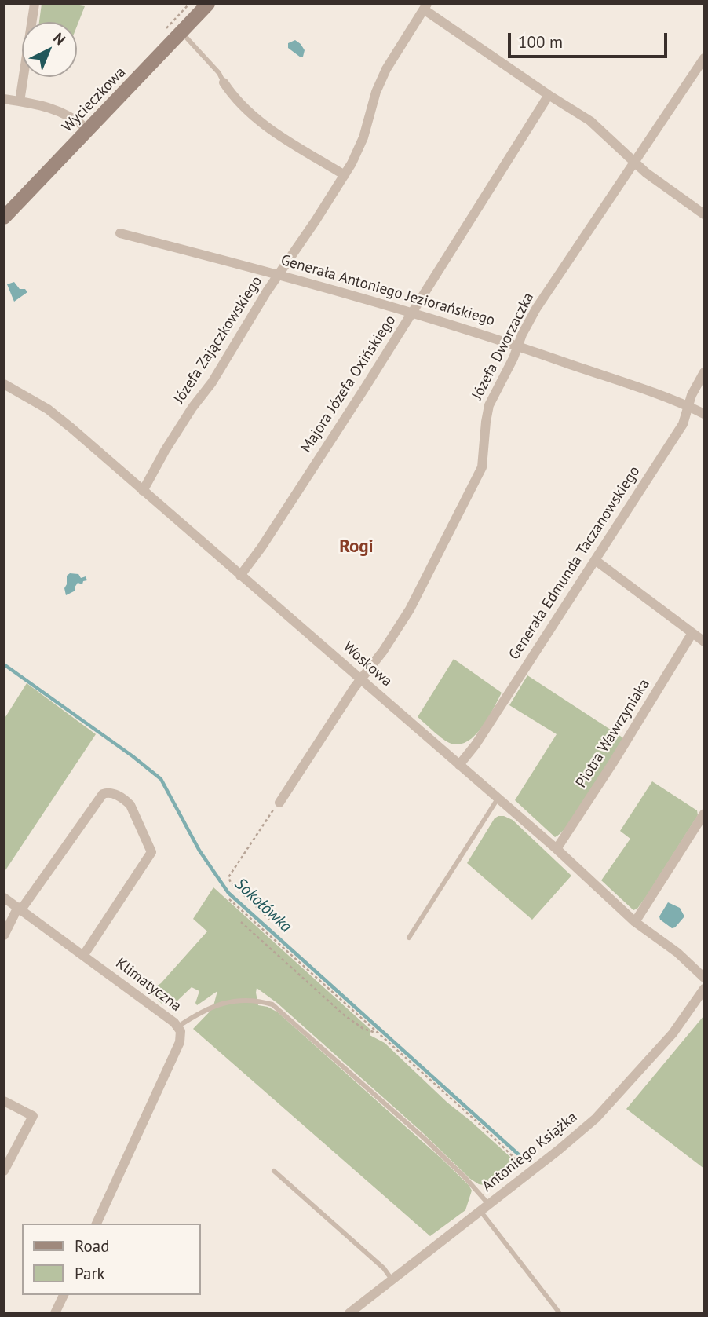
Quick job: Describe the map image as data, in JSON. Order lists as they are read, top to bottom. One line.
{"streets":{"street":["Wycieczkowa","Generała Antoniego Jeziorańskiego","Józefa Zajączkowskiego","Józefa Dworzaczka","Majora Józefa Oxińskiego","Generała Edmunda Taczanowskiego","Woskowa","Piotra Wawrzyniaka","Klimatyczna","Antoniego Książka"]},"crossings":[["Generała Antoniego Jeziorańskiego","Józefa Zajączkowskiego"],["Generała Antoniego Jeziorańskiego","Józefa Dworzaczka"],["Generała Antoniego Jeziorańskiego","Majora Józefa Oxińskiego"],["Generała Antoniego Jeziorańskiego","Generała Edmunda Taczanowskiego"],["Józefa Zajączkowskiego","Woskowa"],["Józefa Dworzaczka","Woskowa"],["Majora Józefa Oxińskiego","Woskowa"],["Generała Edmunda Taczanowskiego","Woskowa"],["Woskowa","Piotra Wawrzyniaka"]],"districts":["Rogi"],"water":["Sokołówka"],"legend":["Road","Park"],"scale_bar":"100 m","north":"top right"}
